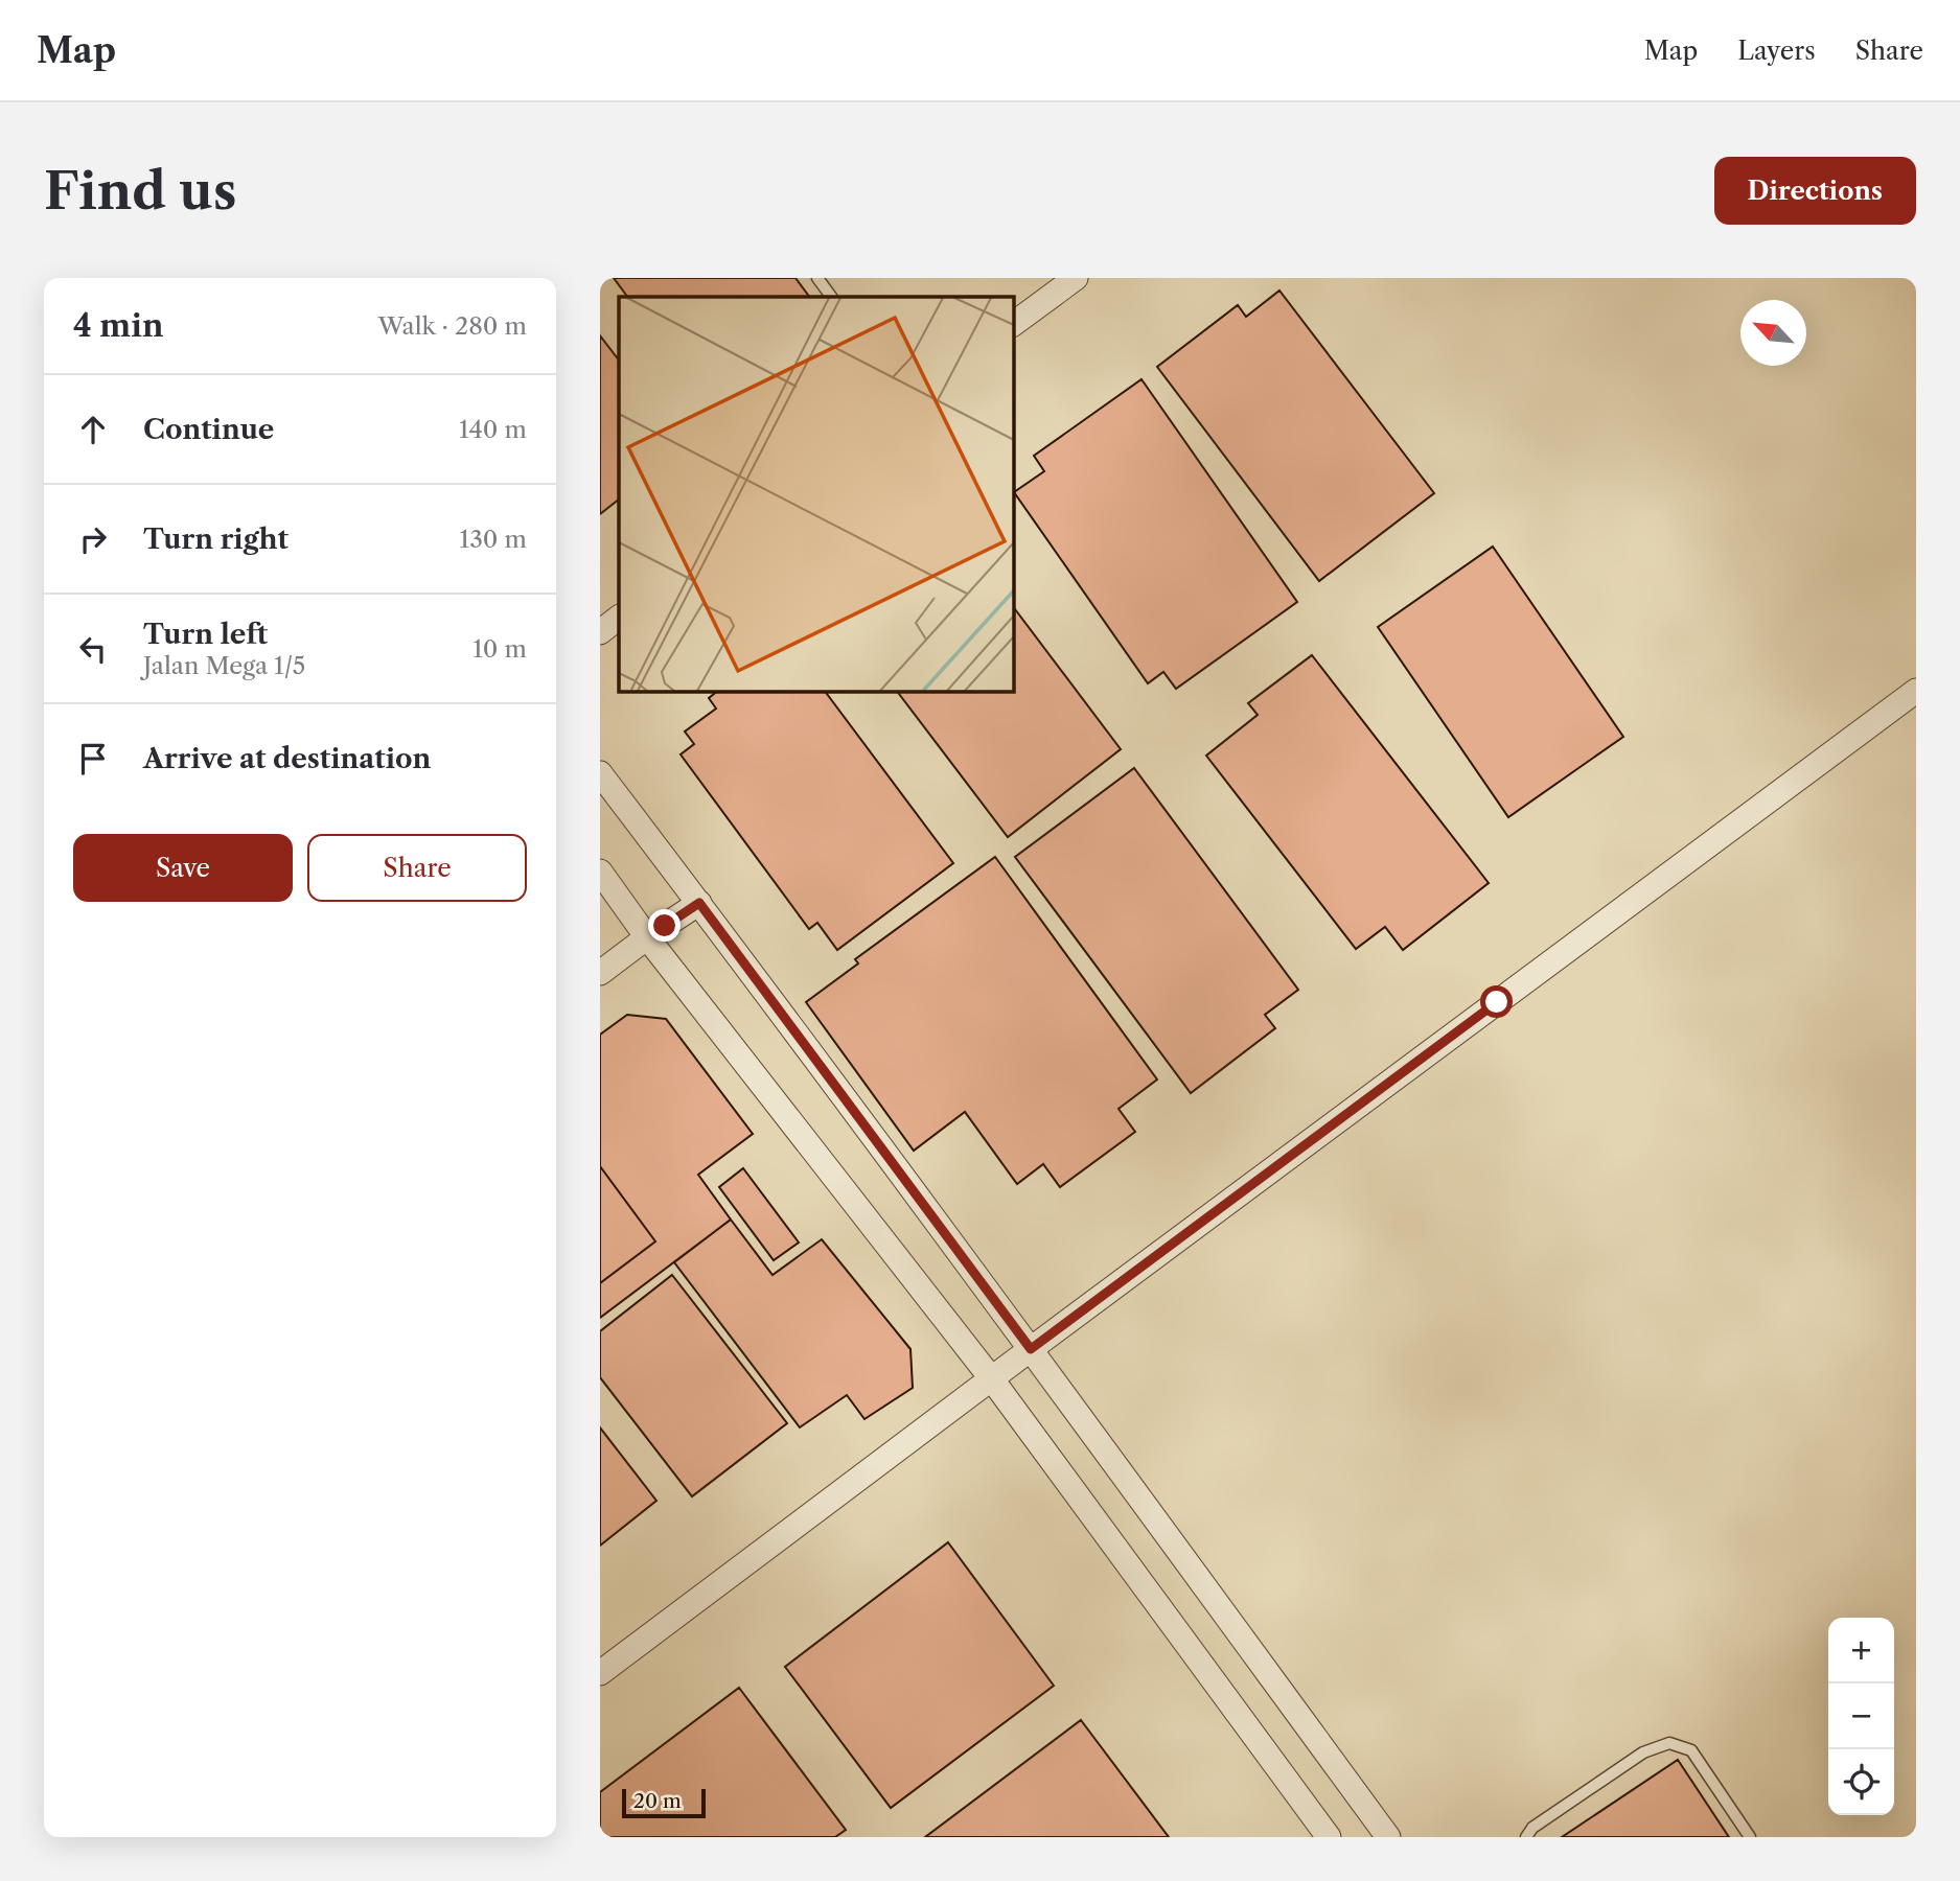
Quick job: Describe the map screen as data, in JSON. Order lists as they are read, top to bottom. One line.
{"scale_bar":"20 m","north":"top left","page":{"header":"Map","nav":["Map","Layers","Share"],"buttons":["Directions",["Save","Share"]],"title":"Find us","heading":["4 min","Walk · 280 m"],"list":[["Continue","140 m"],["Turn right","130 m"],["Turn left","Jalan Mega 1/5","10 m"],"Arrive at destination"],"map_buttons":["+","−"],"scale":"20 m"}}
